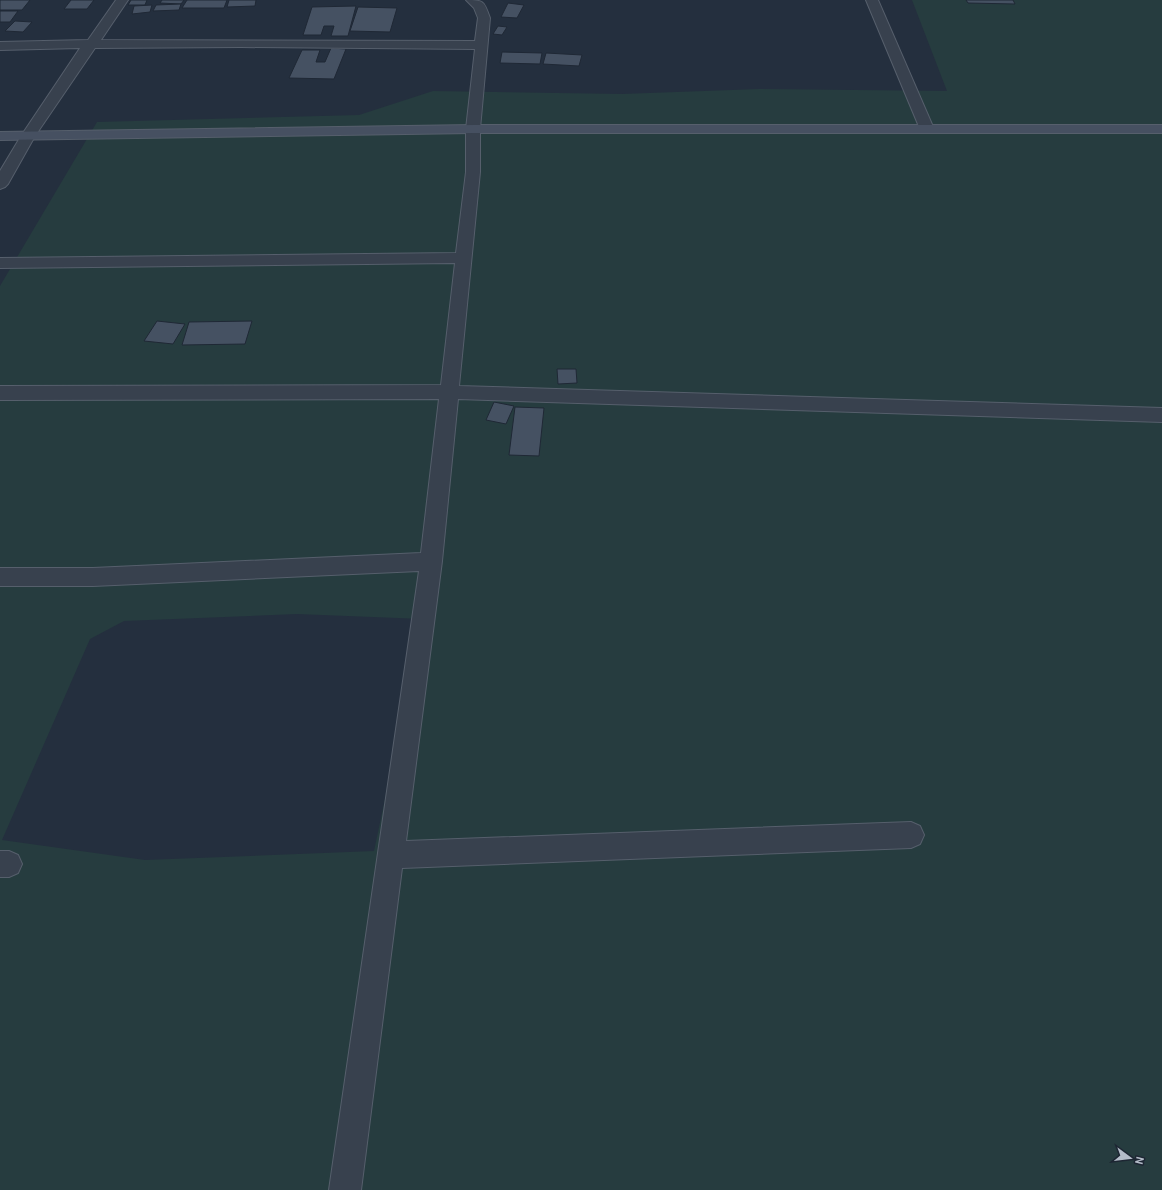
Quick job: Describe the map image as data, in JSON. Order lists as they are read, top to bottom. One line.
{"north":"right"}
